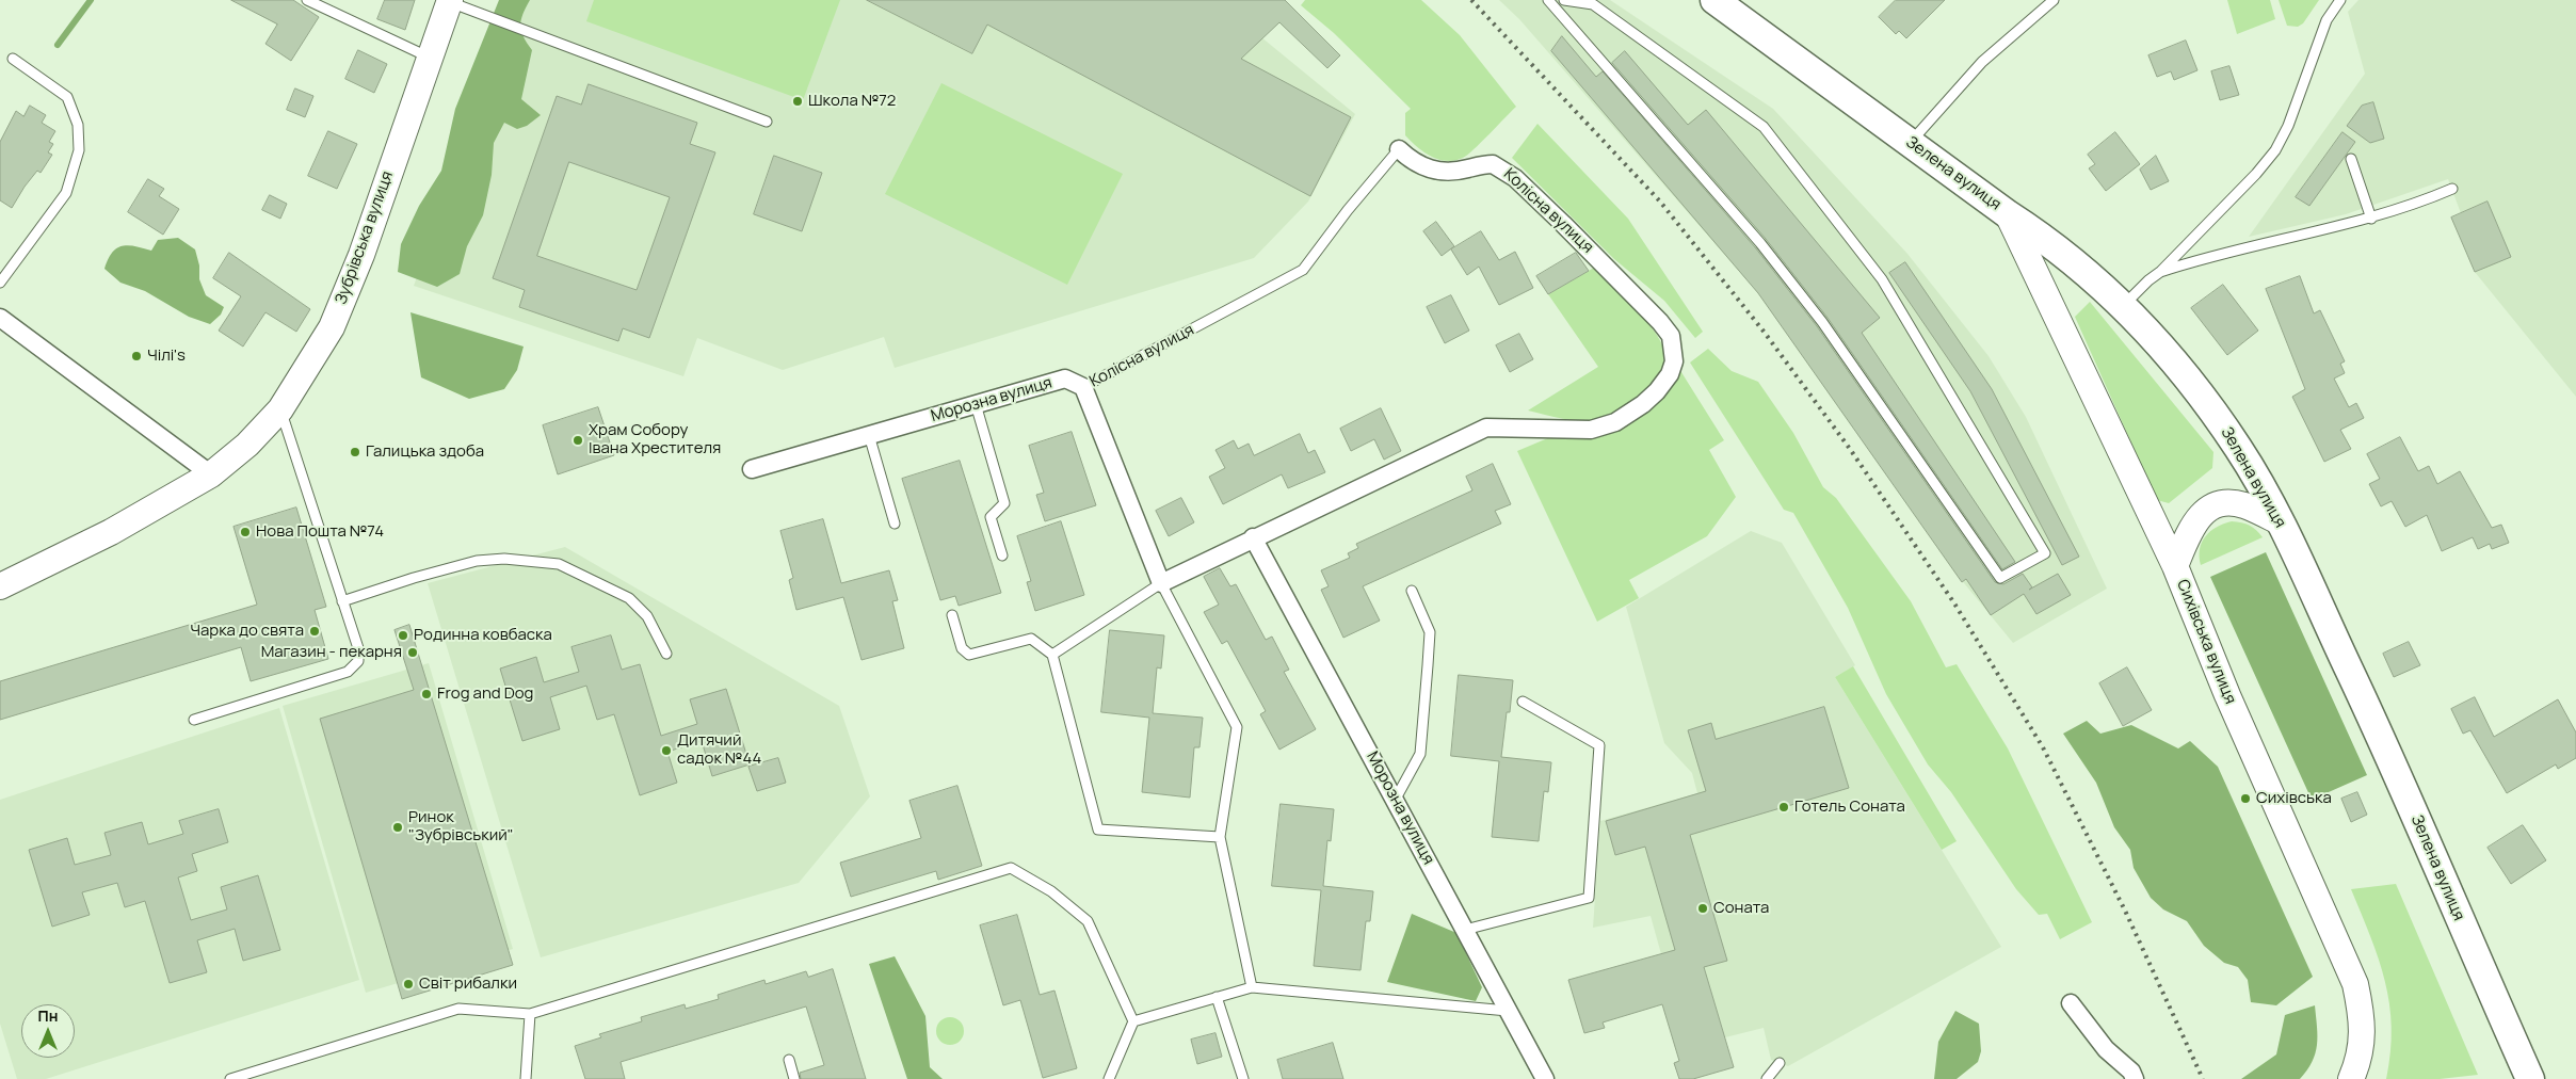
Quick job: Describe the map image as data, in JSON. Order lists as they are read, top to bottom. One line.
{"streets":{"main road":["Зелена вулиця","Зубрівська вулиця","Сихівська вулиця"],"street":["Колісна вулиця","Морозна вулиця"]},"crossings":[["Зелена вулиця","Сихівська вулиця"],["Колісна вулиця","Морозна вулиця"]],"places":["Школа №72","Чілі's","Храм Собору Івана Хрестителя","Галицька здоба","Нова Пошта №74","Чарка до свята","Родинна ковбаска","Магазин - пекарня","Frog and Dog","Дитячий садок №44","Сихівська","Готель Соната","Ринок \"Зубрівський\"","Соната","Світ рибалки"],"north":"top"}
